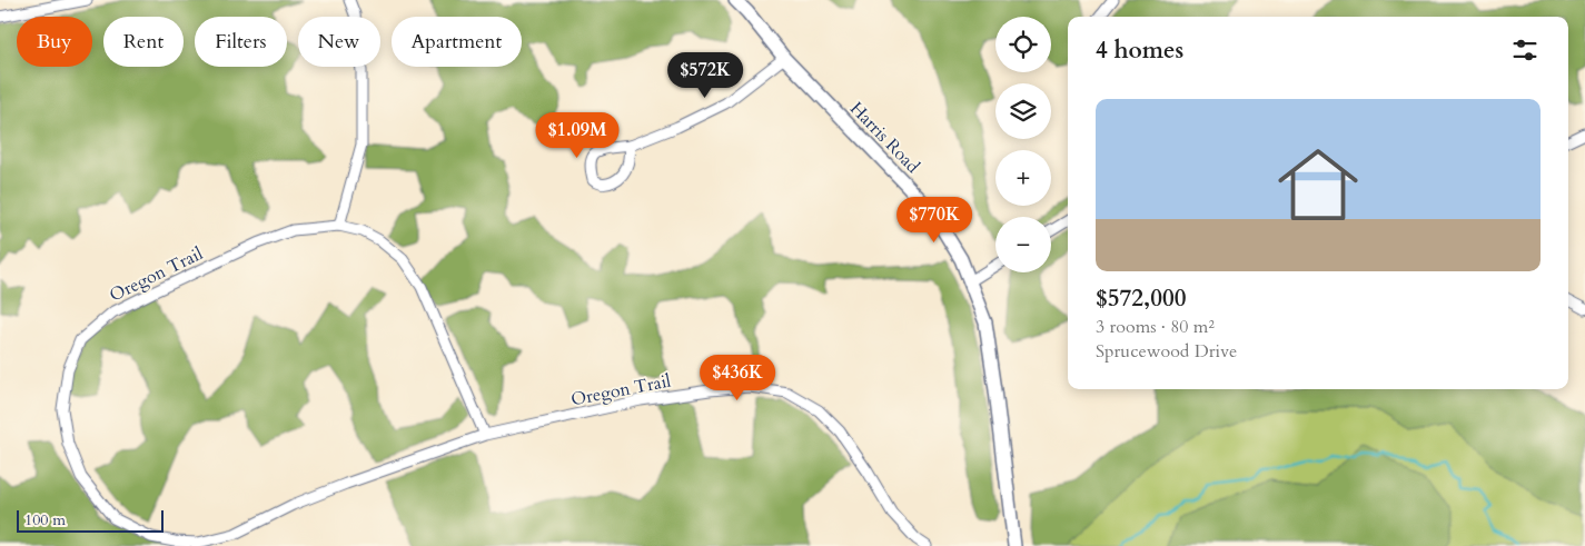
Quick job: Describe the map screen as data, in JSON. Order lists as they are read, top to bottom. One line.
{"streets":{"street":["Harris Road","Oregon Trail"]},"scale_bar":"100 m","page":{"map_buttons":["+","−"],"chip":["Buy","Rent","Filters","New","Apartment"],"heading":"4 homes","price":["$572K","$1.09M","$770K","$436K"],"list":[{"name":"$572,000","note":"3 rooms · 80 m² · Sprucewood Drive"}],"scale":"100 m"}}
